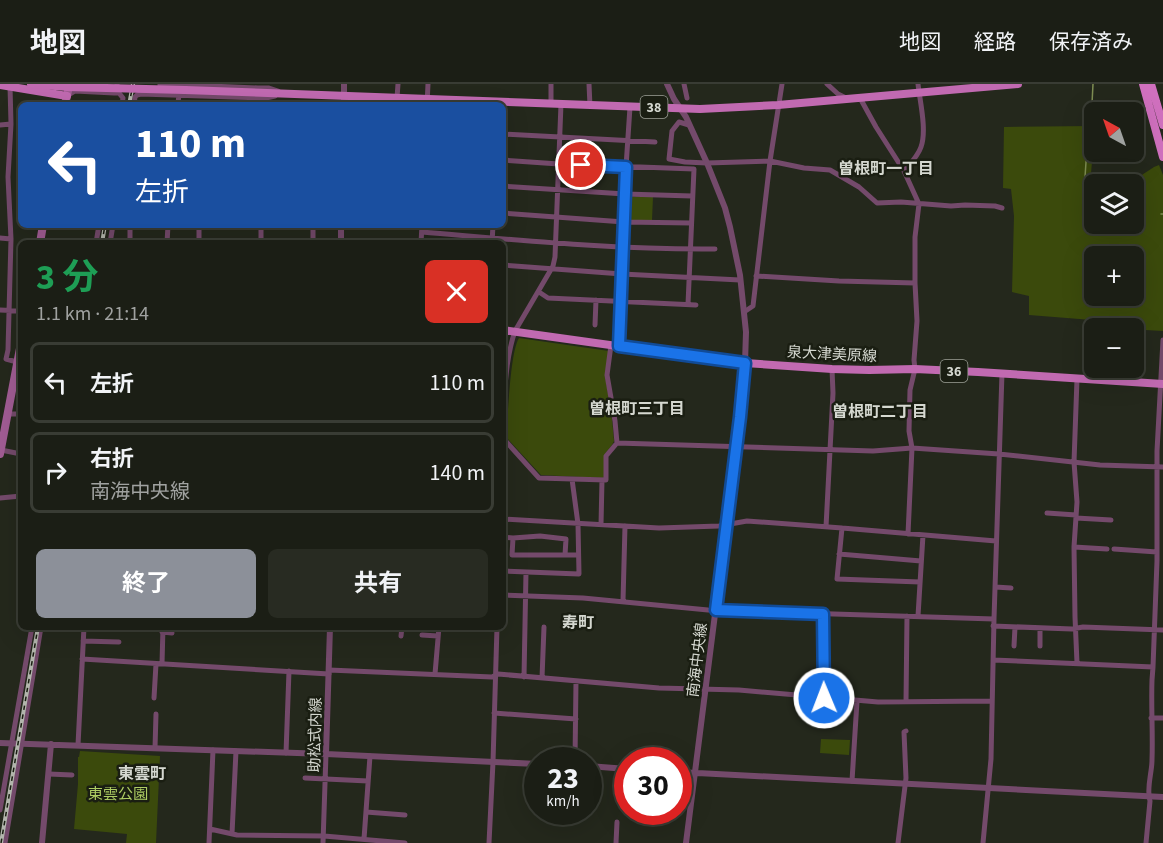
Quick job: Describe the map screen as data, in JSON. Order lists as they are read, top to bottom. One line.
{"streets":{"main road":["38","泉大津美原線","36"],"street":["南海中央線","助松式内線"]},"crossings":[["38","南海中央線"],["泉大津美原線","南海中央線"]],"districts":["曽根町一丁目","曽根町三丁目","曽根町二丁目","寿町","東雲町"],"parks":["東雲公園"],"north":"top left","page":{"header":"地図","nav":["地図","経路","保存済み"],"map_buttons":["+","−"],"turn":["110 m","左折"],"heading":["3 分","1.1 km · 21:14"],"list":[{"name":"左折","value":"110 m"},{"name":"右折","note":"南海中央線","value":"140 m"}],"buttons":["終了","共有"],"speed":"23 km/h","limit":"30"}}
